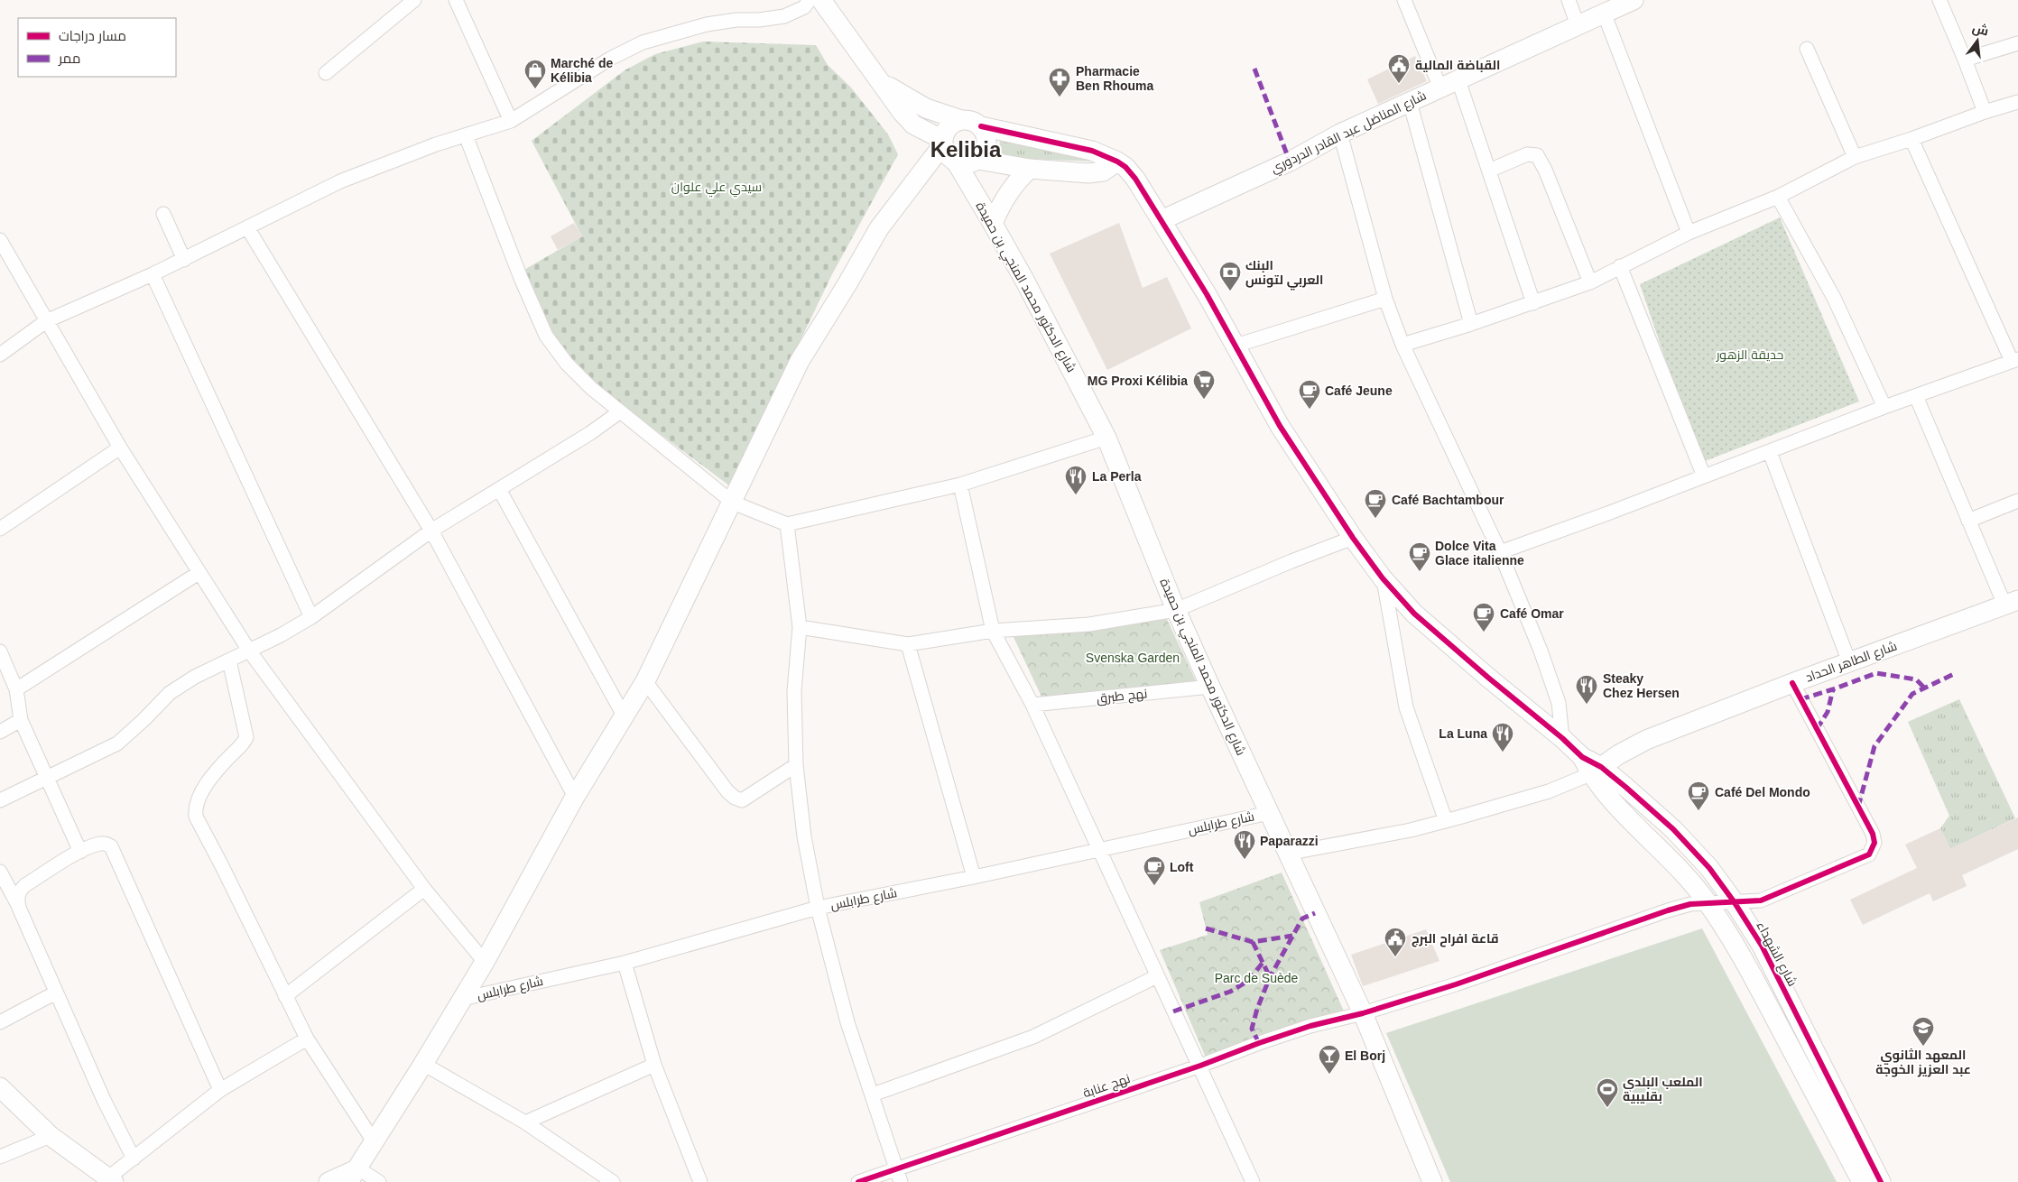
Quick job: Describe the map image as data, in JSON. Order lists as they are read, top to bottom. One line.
{"streets":{"street":["شارع المناضل عبد القادر الدردوري","شارع الدكتور محمد المنجي بن حميدة","شارع الطاهر الحداد","نهج طبرق","شارع طرابلس","شارع الشهداء","نهج عنابة"]},"crossings":[["شارع الدكتور محمد المنجي بن حميدة","نهج طبرق"],["شارع الدكتور محمد المنجي بن حميدة","شارع طرابلس"],["شارع الدكتور محمد المنجي بن حميدة","نهج عنابة"],["شارع الطاهر الحداد","شارع الشهداء"],["شارع الطاهر الحداد","نهج عنابة"],["شارع الشهداء","نهج عنابة"]],"districts":["Kelibia"],"parks":["سيدي علي علوان","حديقة الزهور","Svenska Garden","Parc de Suède"],"places":{"public building":["القباضة المالية","قاعة افراح البرج"],"shop":["Marché de Kélibia"],"pharmacy":["Pharmacie Ben Rhouma"],"bank":["البنك العربي لتونس"],"supermarket":["MG Proxi Kélibia"],"cafe":["Café Jeune","Café Bachtambour","Dolce Vita Glace italienne","Café Omar","Café Del Mondo","Loft"],"restaurant":["La Perla","Steaky Chez Hersen","La Luna","Paparazzi"],"school or university":["المعهد الثانوي عبد العزيز الخوجة"],"bar":["El Borj"],"sports":["الملعب البلدي بقليبية"]},"legend":["مسار دراجات","ممر"],"north":"top"}
